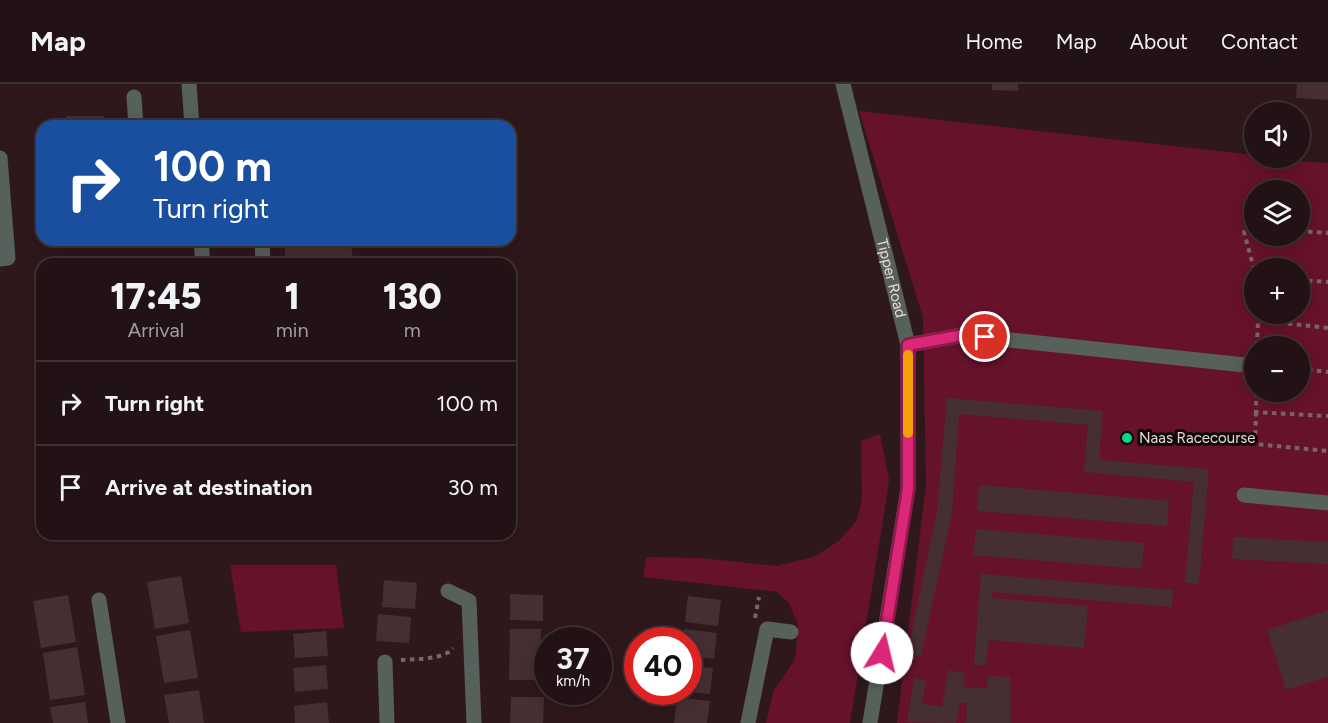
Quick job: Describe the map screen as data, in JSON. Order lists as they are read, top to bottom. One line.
{"streets":{"street":["Tipper Road"]},"places":["Naas Racecourse"],"page":{"header":"Map","nav":["Home","Map","About","Contact"],"map_buttons":["+","−"],"turn":["100 m","Turn right"],"eta":["17:45","Arrival","1","min","130","m"],"list":[{"name":"Turn right","value":"100 m"},{"name":"Arrive at destination","value":"30 m"}],"speed":"37 km/h","limit":"40"}}
